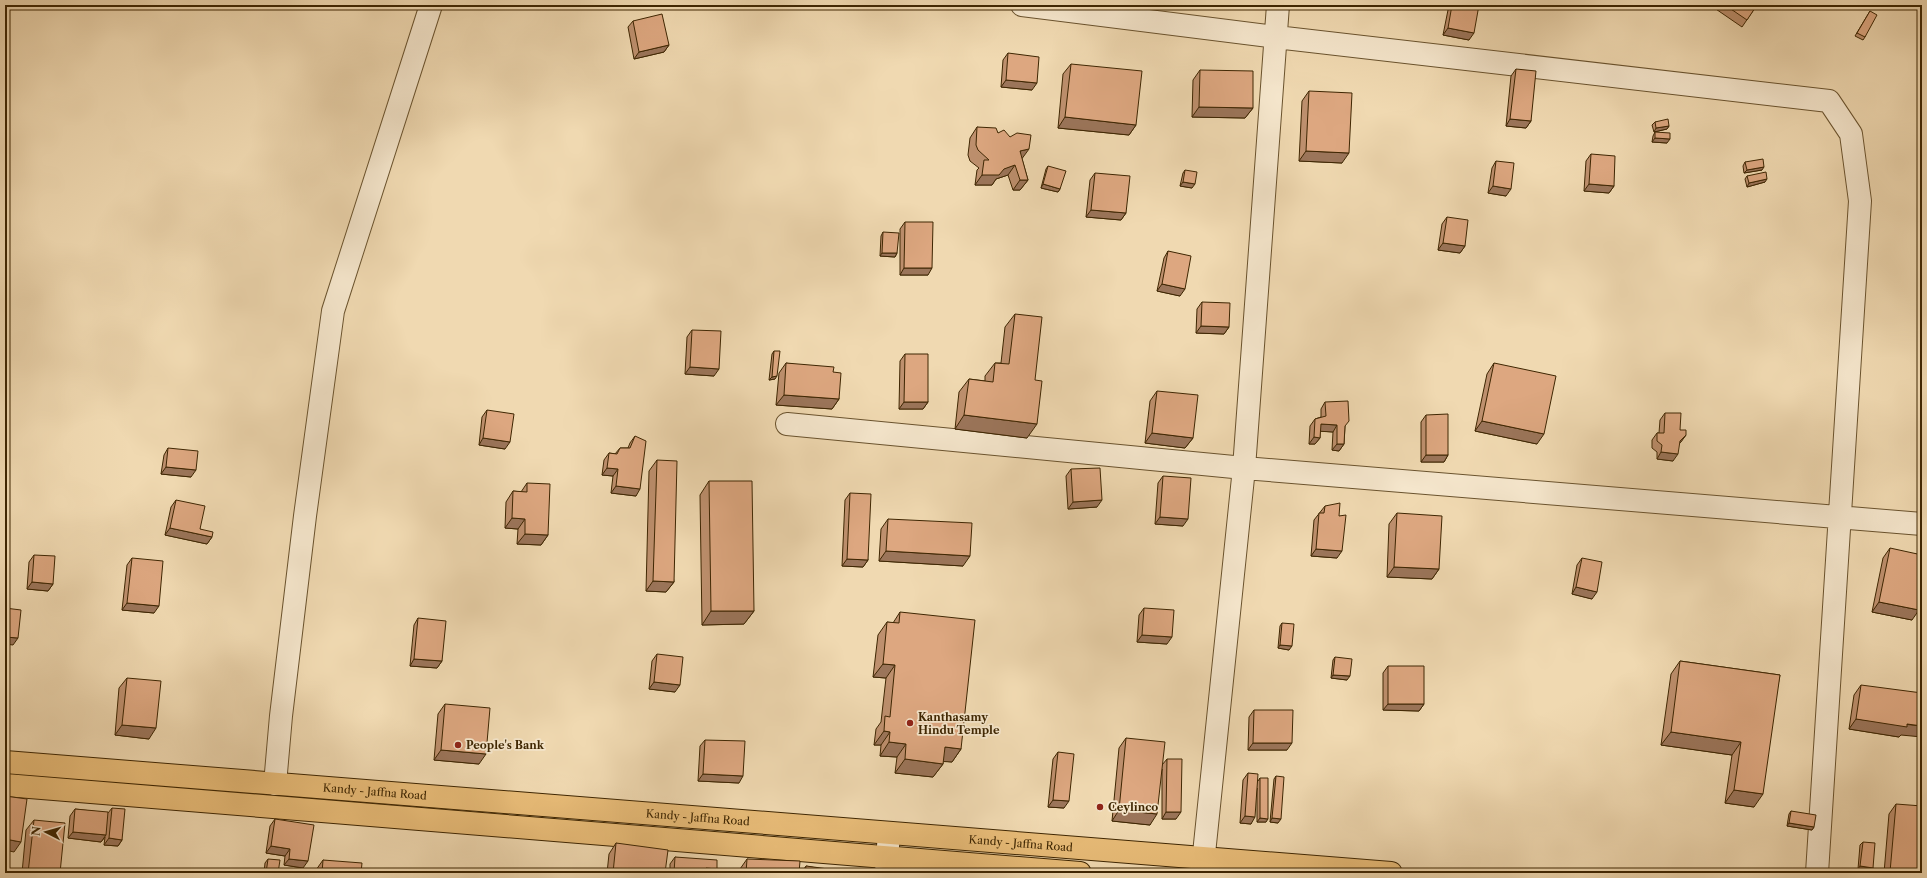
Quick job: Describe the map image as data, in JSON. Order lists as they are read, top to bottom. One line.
{"streets":{"highway":["Kandy - Jaffna Road"]},"places":["Kanthasamy Hindu Temple","People's Bank","Ceylinco"],"north":"left"}
